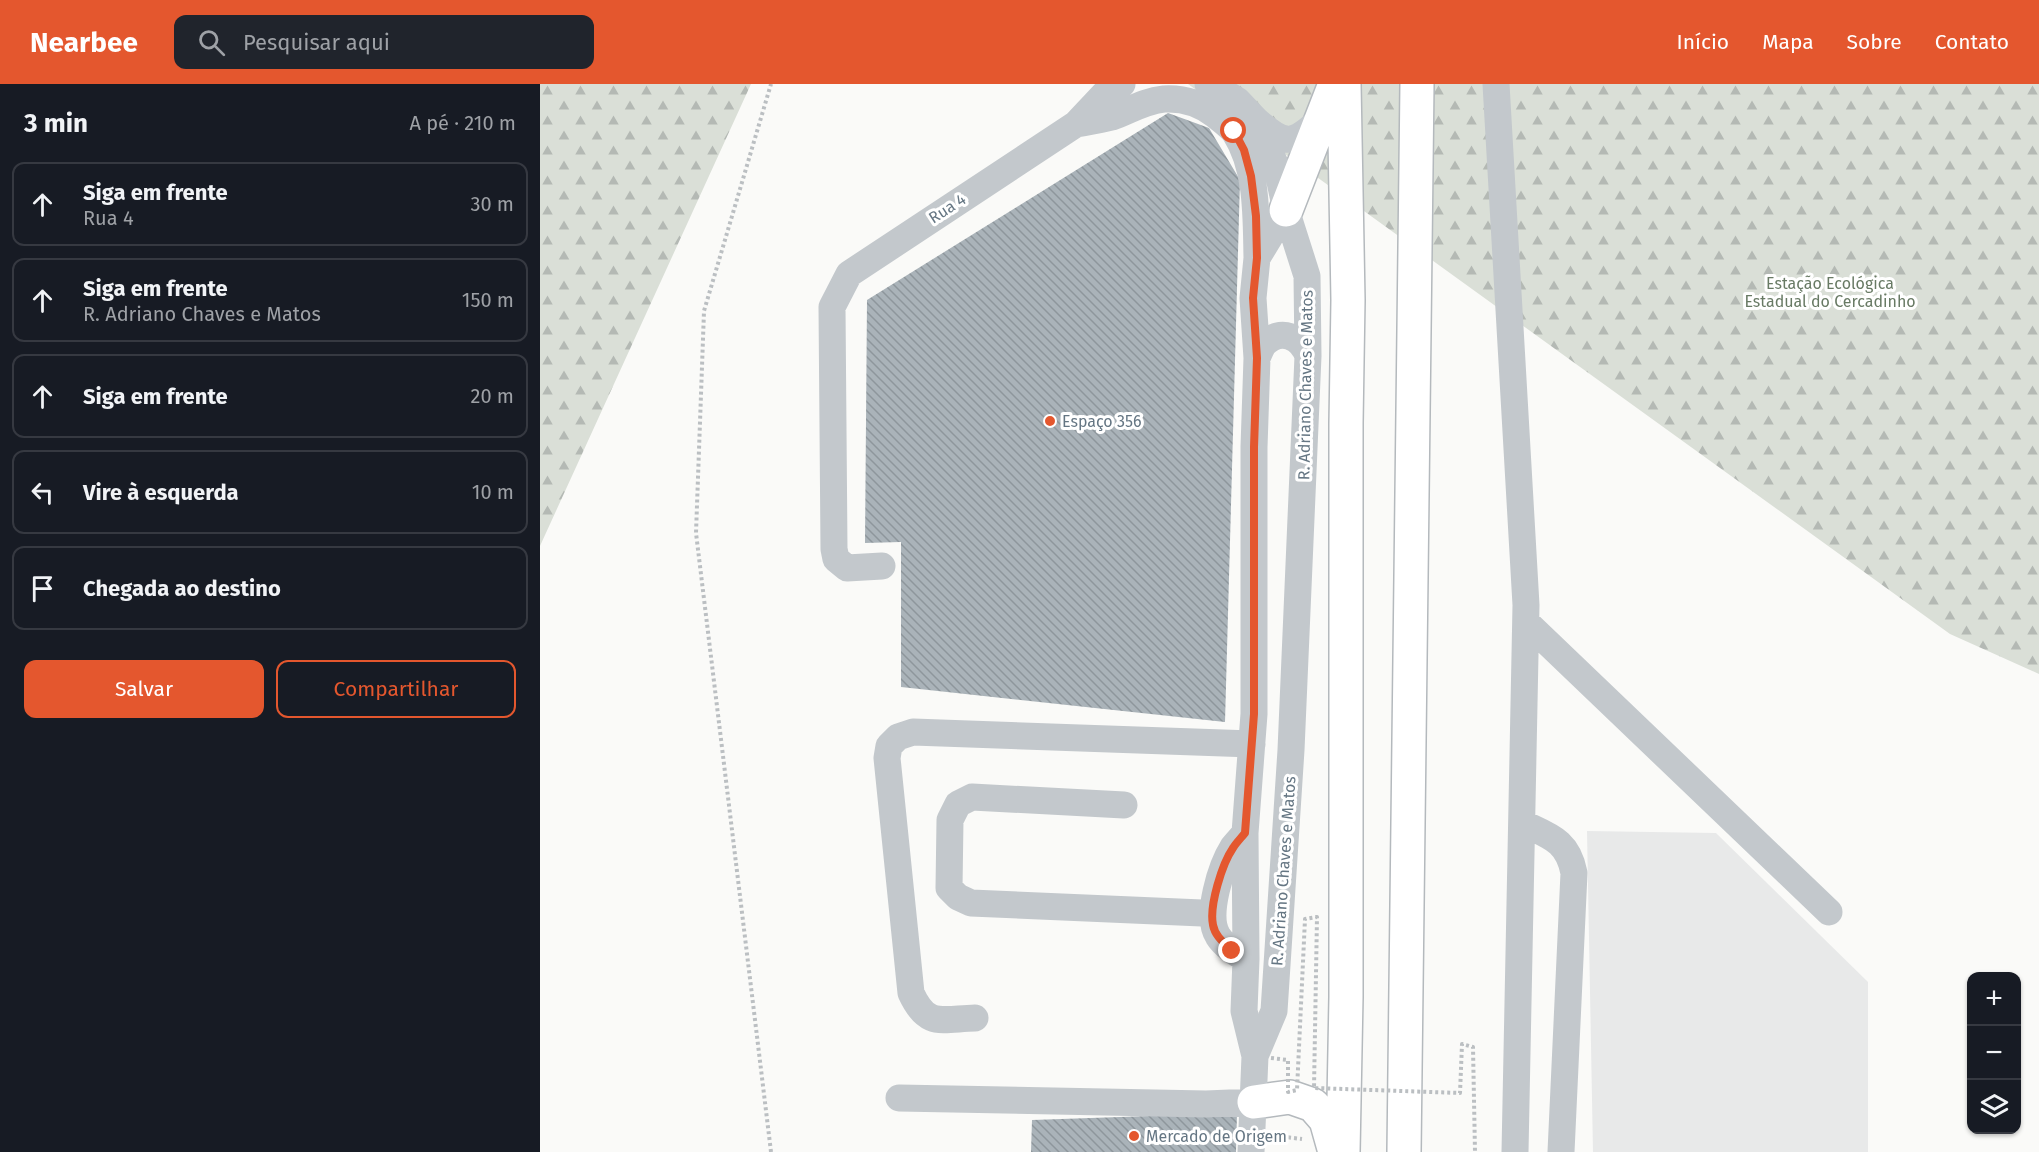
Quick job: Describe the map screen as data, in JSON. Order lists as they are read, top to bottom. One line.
{"streets":{"street":["Rua 4","R. Adriano Chaves e Matos"]},"crossings":[["Rua 4","R. Adriano Chaves e Matos"]],"parks":["Estação Ecológica Estadual do Cercadinho"],"places":["Espaço 356","Mercado de Origem"],"page":{"header":"Nearbee","search":"Pesquisar aqui","nav":["Início","Mapa","Sobre","Contato"],"heading":["3 min","A pé · 210 m"],"list":[["Siga em frente","Rua 4","30 m"],["Siga em frente","R. Adriano Chaves e Matos","150 m"],["Siga em frente","20 m"],["Vire à esquerda","10 m"],"Chegada ao destino"],"buttons":["Salvar","Compartilhar"],"map_buttons":["+","−"]}}
